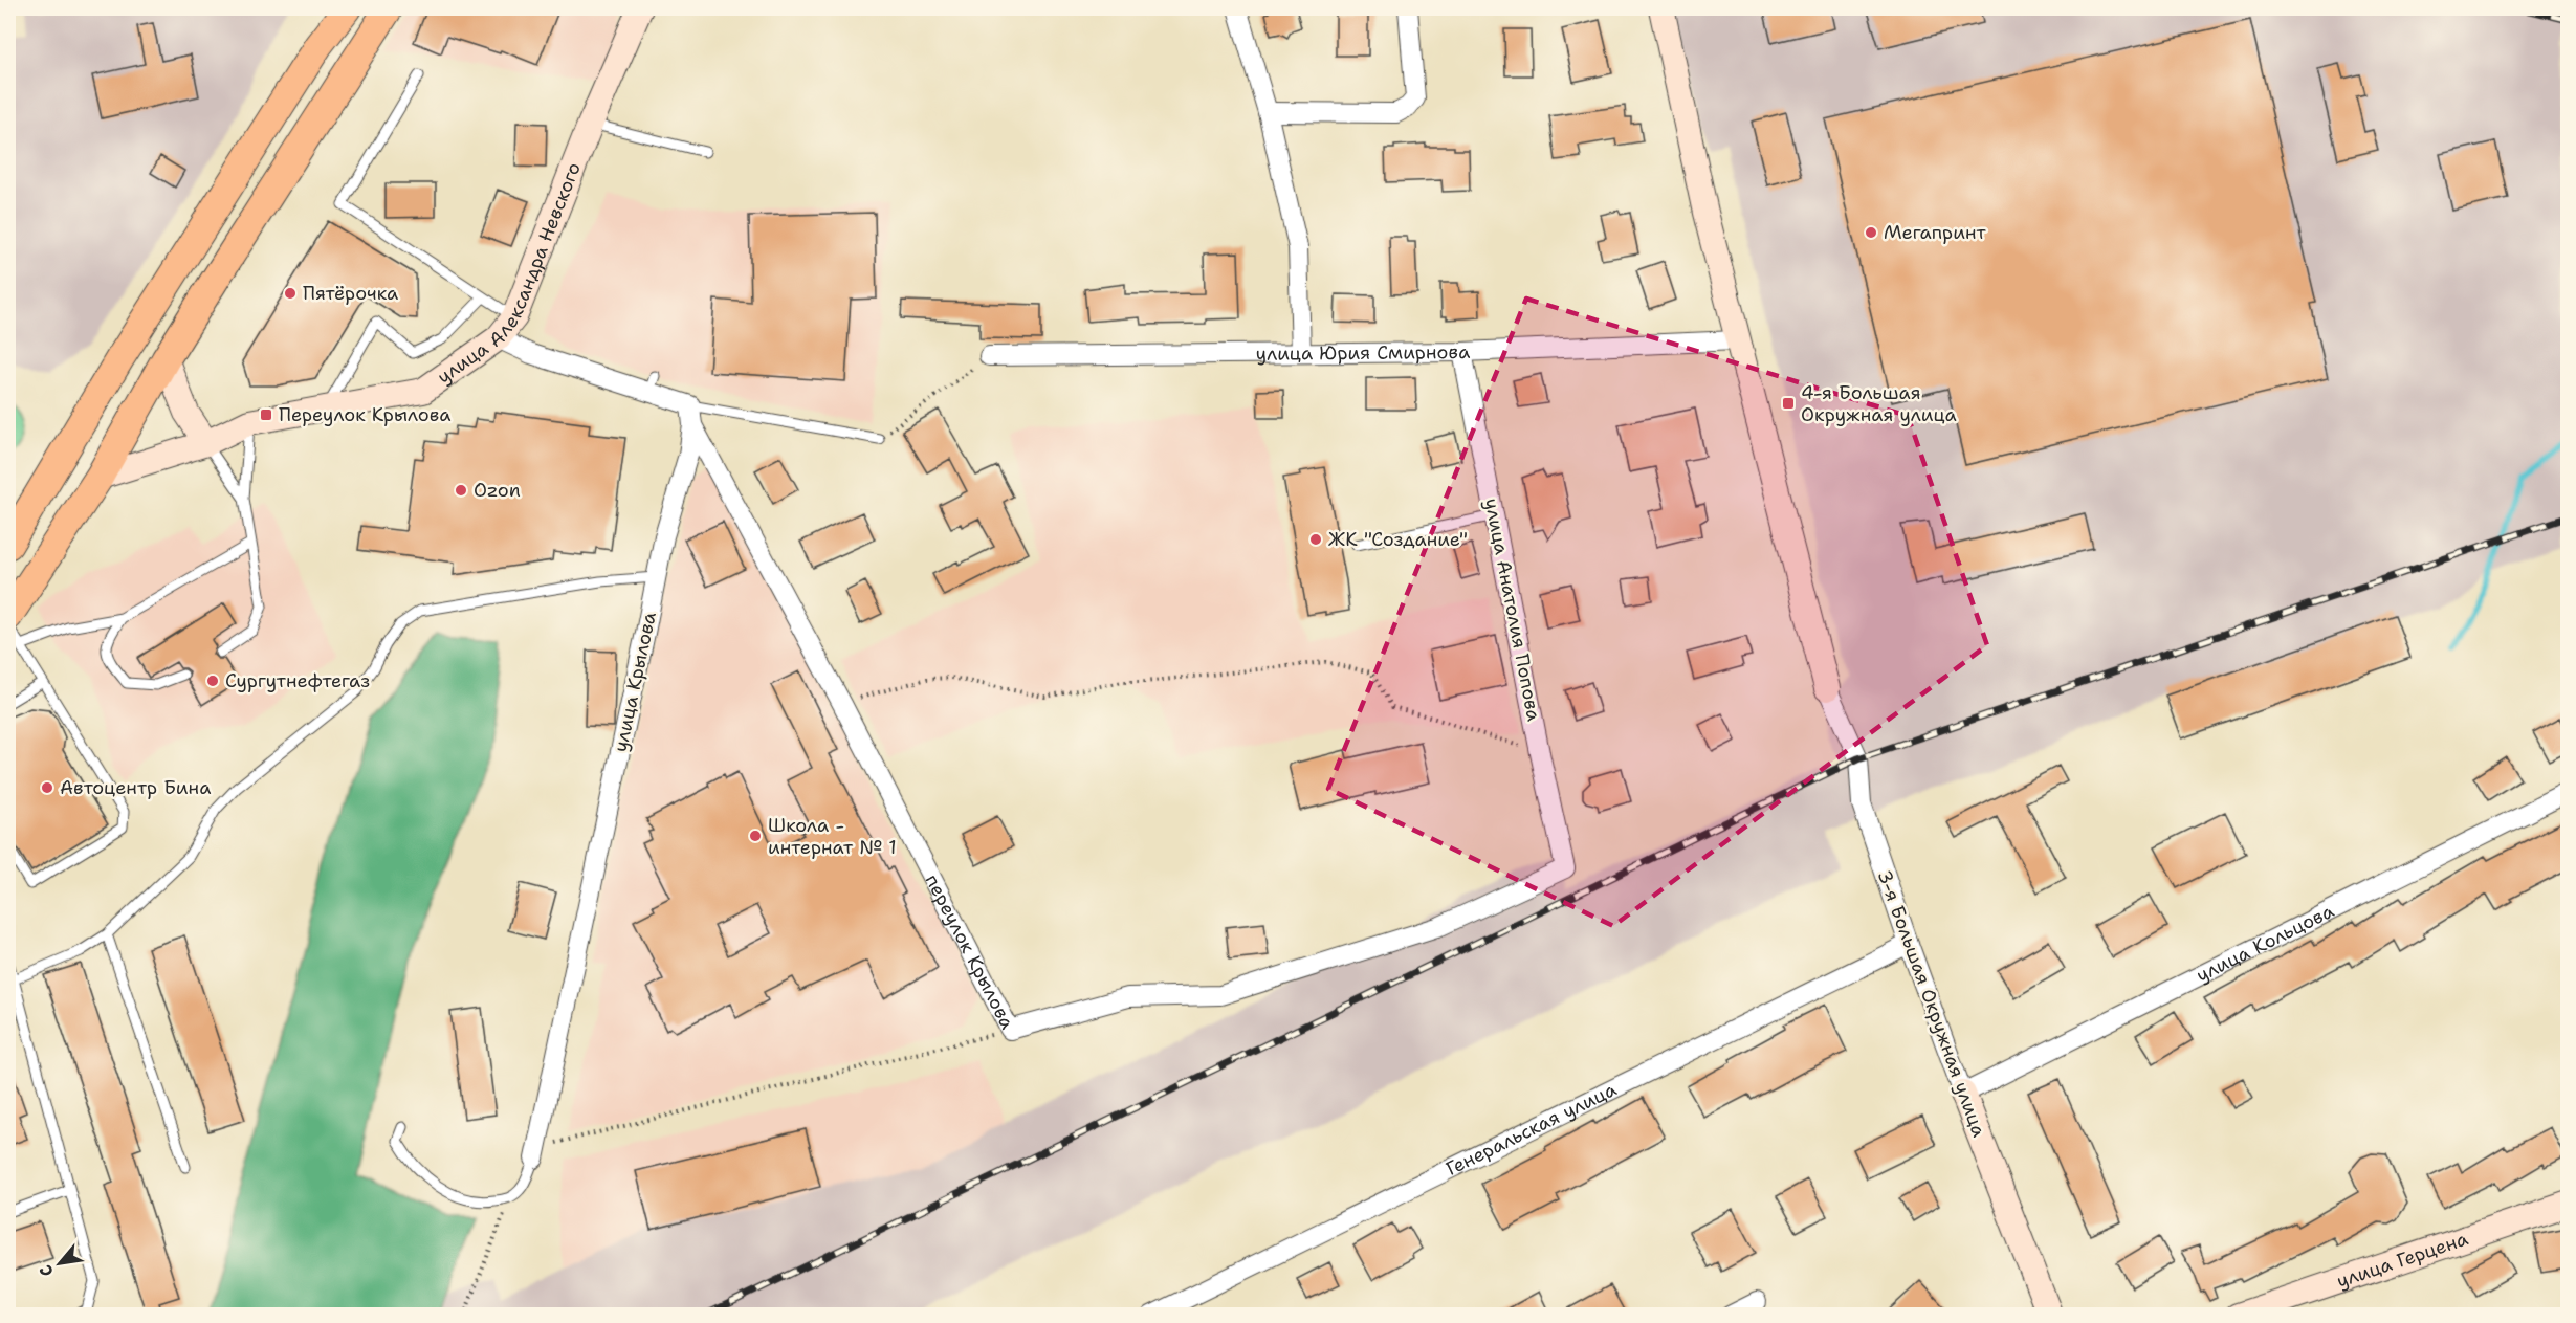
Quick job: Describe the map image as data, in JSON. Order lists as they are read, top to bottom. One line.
{"streets":{"street":["улица Александра Невского","улица Юрия Смирнова","улица Анатолия Попова","улица Крылова","улица Кольцова","переулок Крылова","3-я Большая Окружная улица","Генеральская улица","улица Герцена"]},"crossings":[["улица Юрия Смирнова","улица Анатолия Попова"],["улица Анатолия Попова","переулок Крылова"],["улица Крылова","переулок Крылова"],["улица Кольцова","3-я Большая Окружная улица"],["3-я Большая Окружная улица","Генеральская улица"]],"places":{"other":["Мегапринт","Пятёрочка","Ozon","ЖК \"Создание\"","Сургутнефтегаз","Автоцентр Бина","Школа - интернат № 1"],"transit":["4-я Большая Окружная улица","Переулок Крылова"]},"north":"bottom left"}
